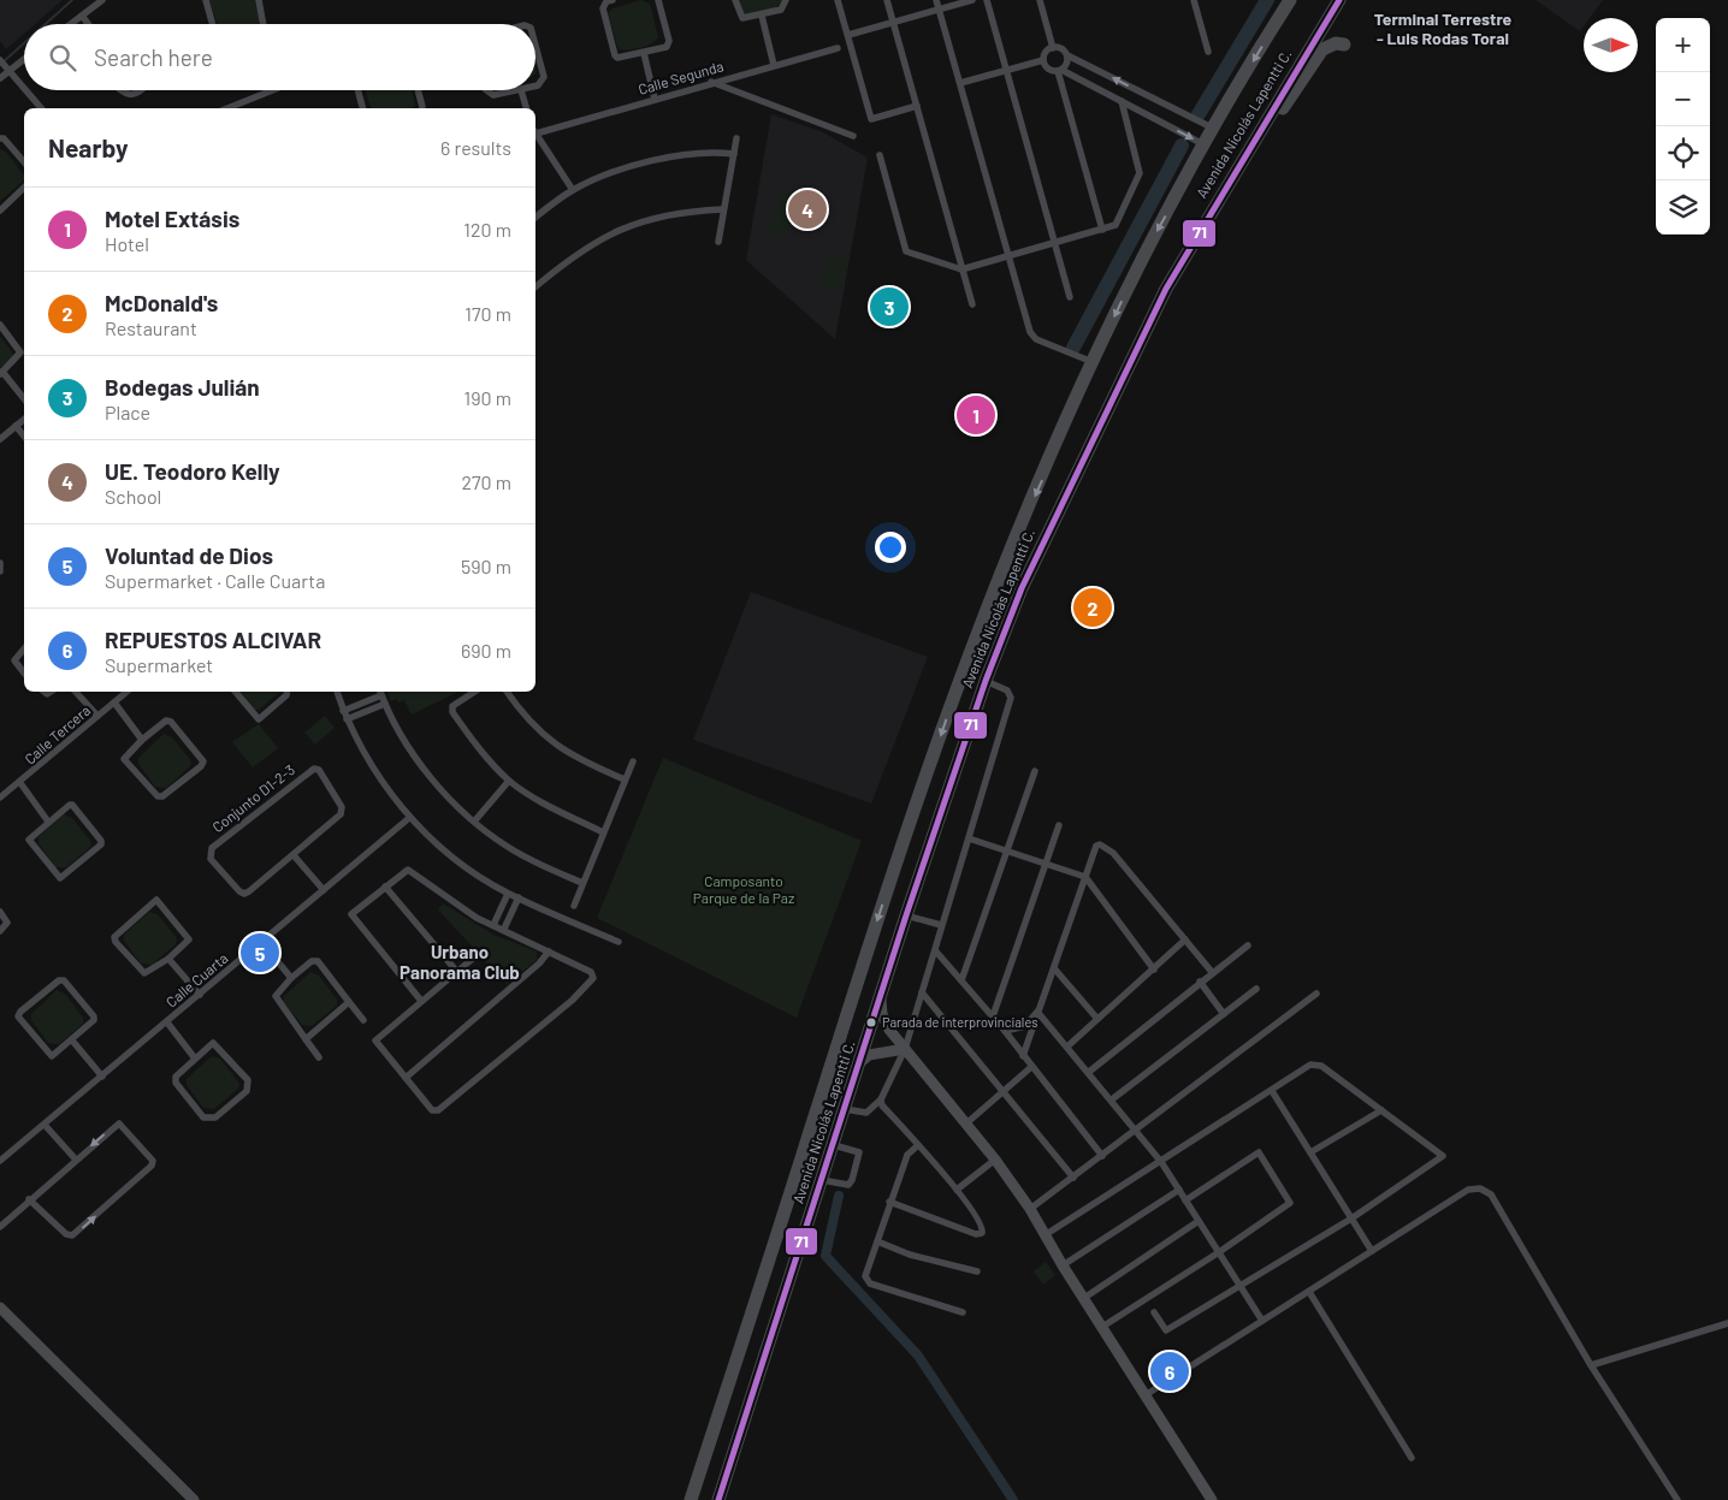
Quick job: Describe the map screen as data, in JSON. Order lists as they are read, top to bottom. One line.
{"streets":{"highway":["Avenida Nicolás Lapentti C."],"street":["Calle Segunda","Calle Tercera","Conjunto D1-2-3","Calle Cuarta"]},"districts":["Terminal Terrestre - Luis Rodas Toral","Urbano Panorama Club"],"parks":["Camposanto Parque de la Paz"],"places":["Parada de interprovinciales"],"lines":["transit line 71"],"north":"right","page":{"map_buttons":["+","−"],"search":"Search here","heading":["Nearby","6 results"],"list":[{"mark":"1","name":"Motel Extásis","note":"Hotel","value":"120 m"},{"mark":"2","name":"McDonald's","note":"Restaurant","value":"170 m"},{"mark":"3","name":"Bodegas Julián","note":"Place","value":"190 m"},{"mark":"4","name":"UE. Teodoro Kelly","note":"School","value":"270 m"},{"mark":"5","name":"Voluntad de Dios","note":"Supermarket · Calle Cuarta","value":"590 m"},{"mark":"6","name":"REPUESTOS ALCIVAR","note":"Supermarket","value":"690 m"}],"pins":["4","3","1","2","5","6"]}}
